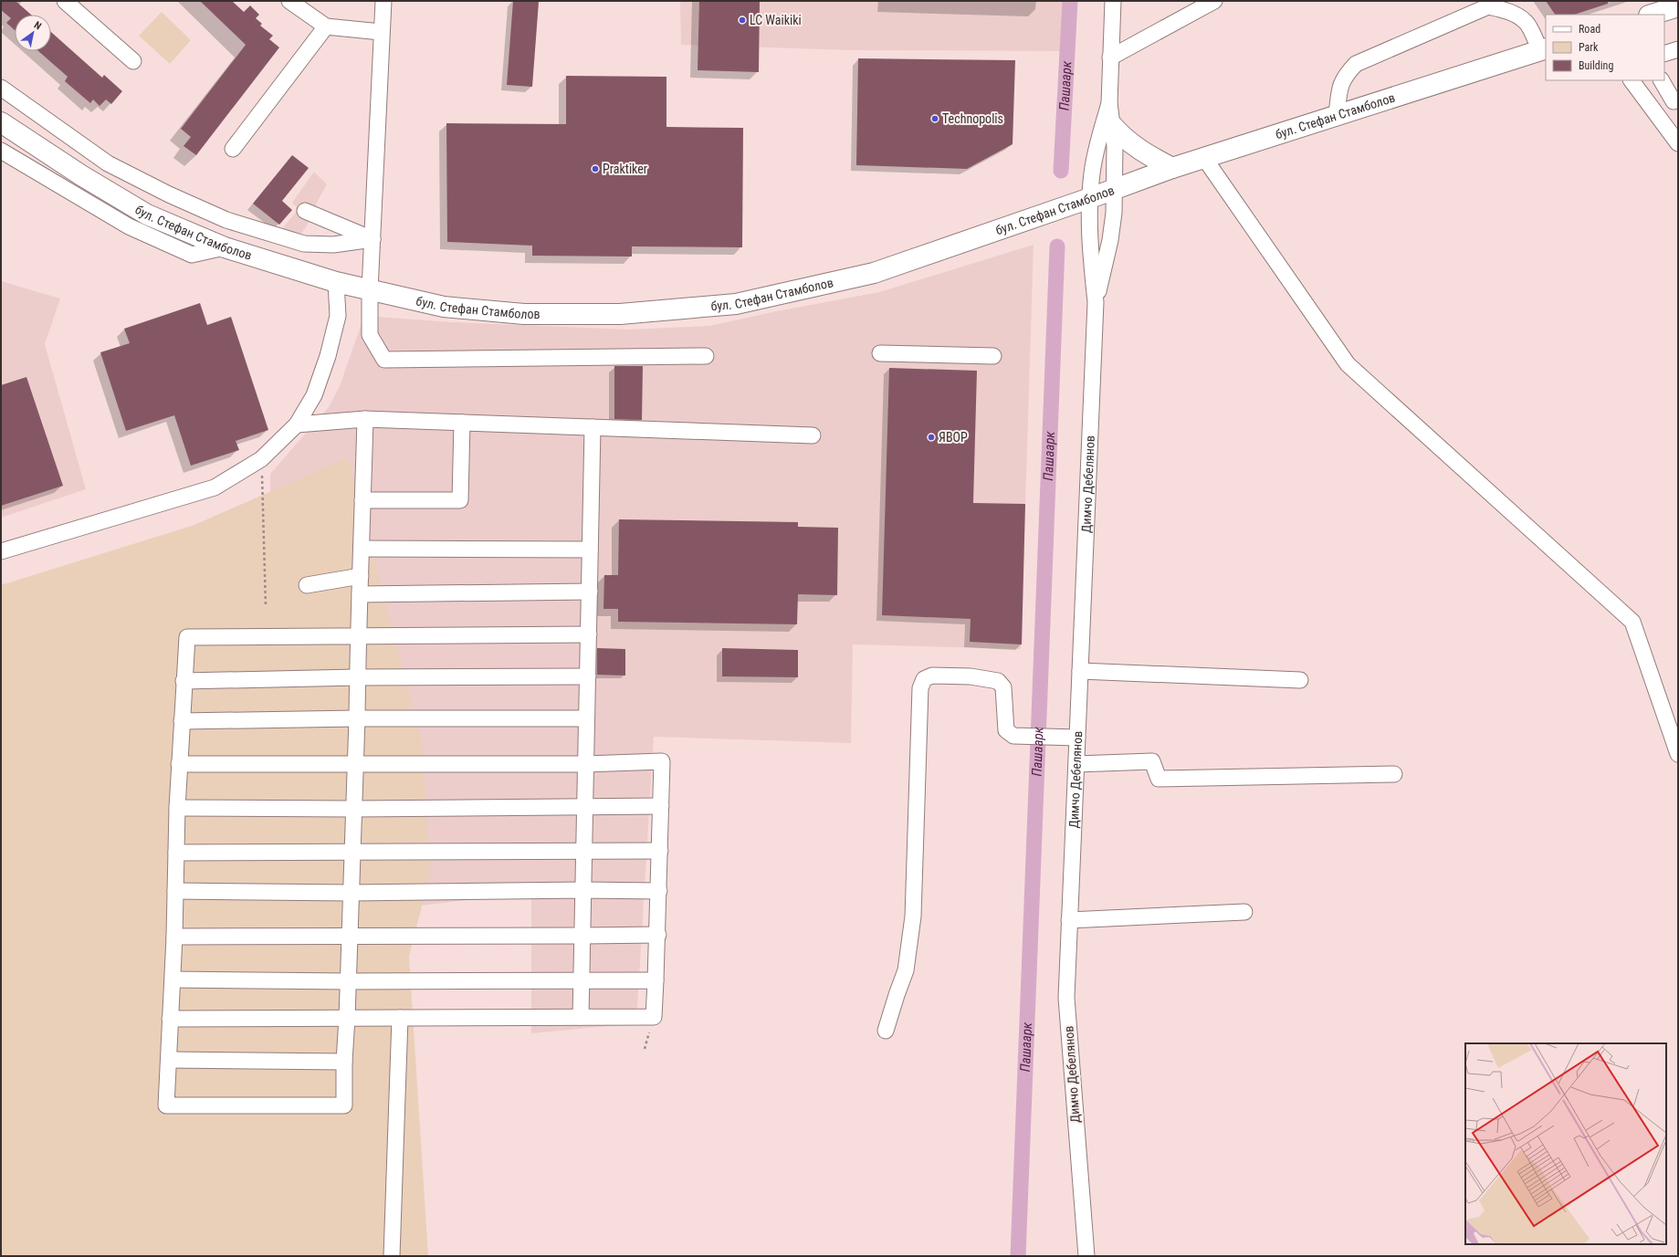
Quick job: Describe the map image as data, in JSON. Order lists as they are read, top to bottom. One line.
{"streets":{"main road":["бул. Стефан Стамболов"],"street":["Димчо Дебелянов"]},"crossings":[["бул. Стефан Стамболов","Димчо Дебелянов"]],"water":["Пашаарк"],"places":["LC Waikiki","Technopolis","Praktiker","ЯВОР"],"legend":["Road","Park","Building"],"north":"top right"}
